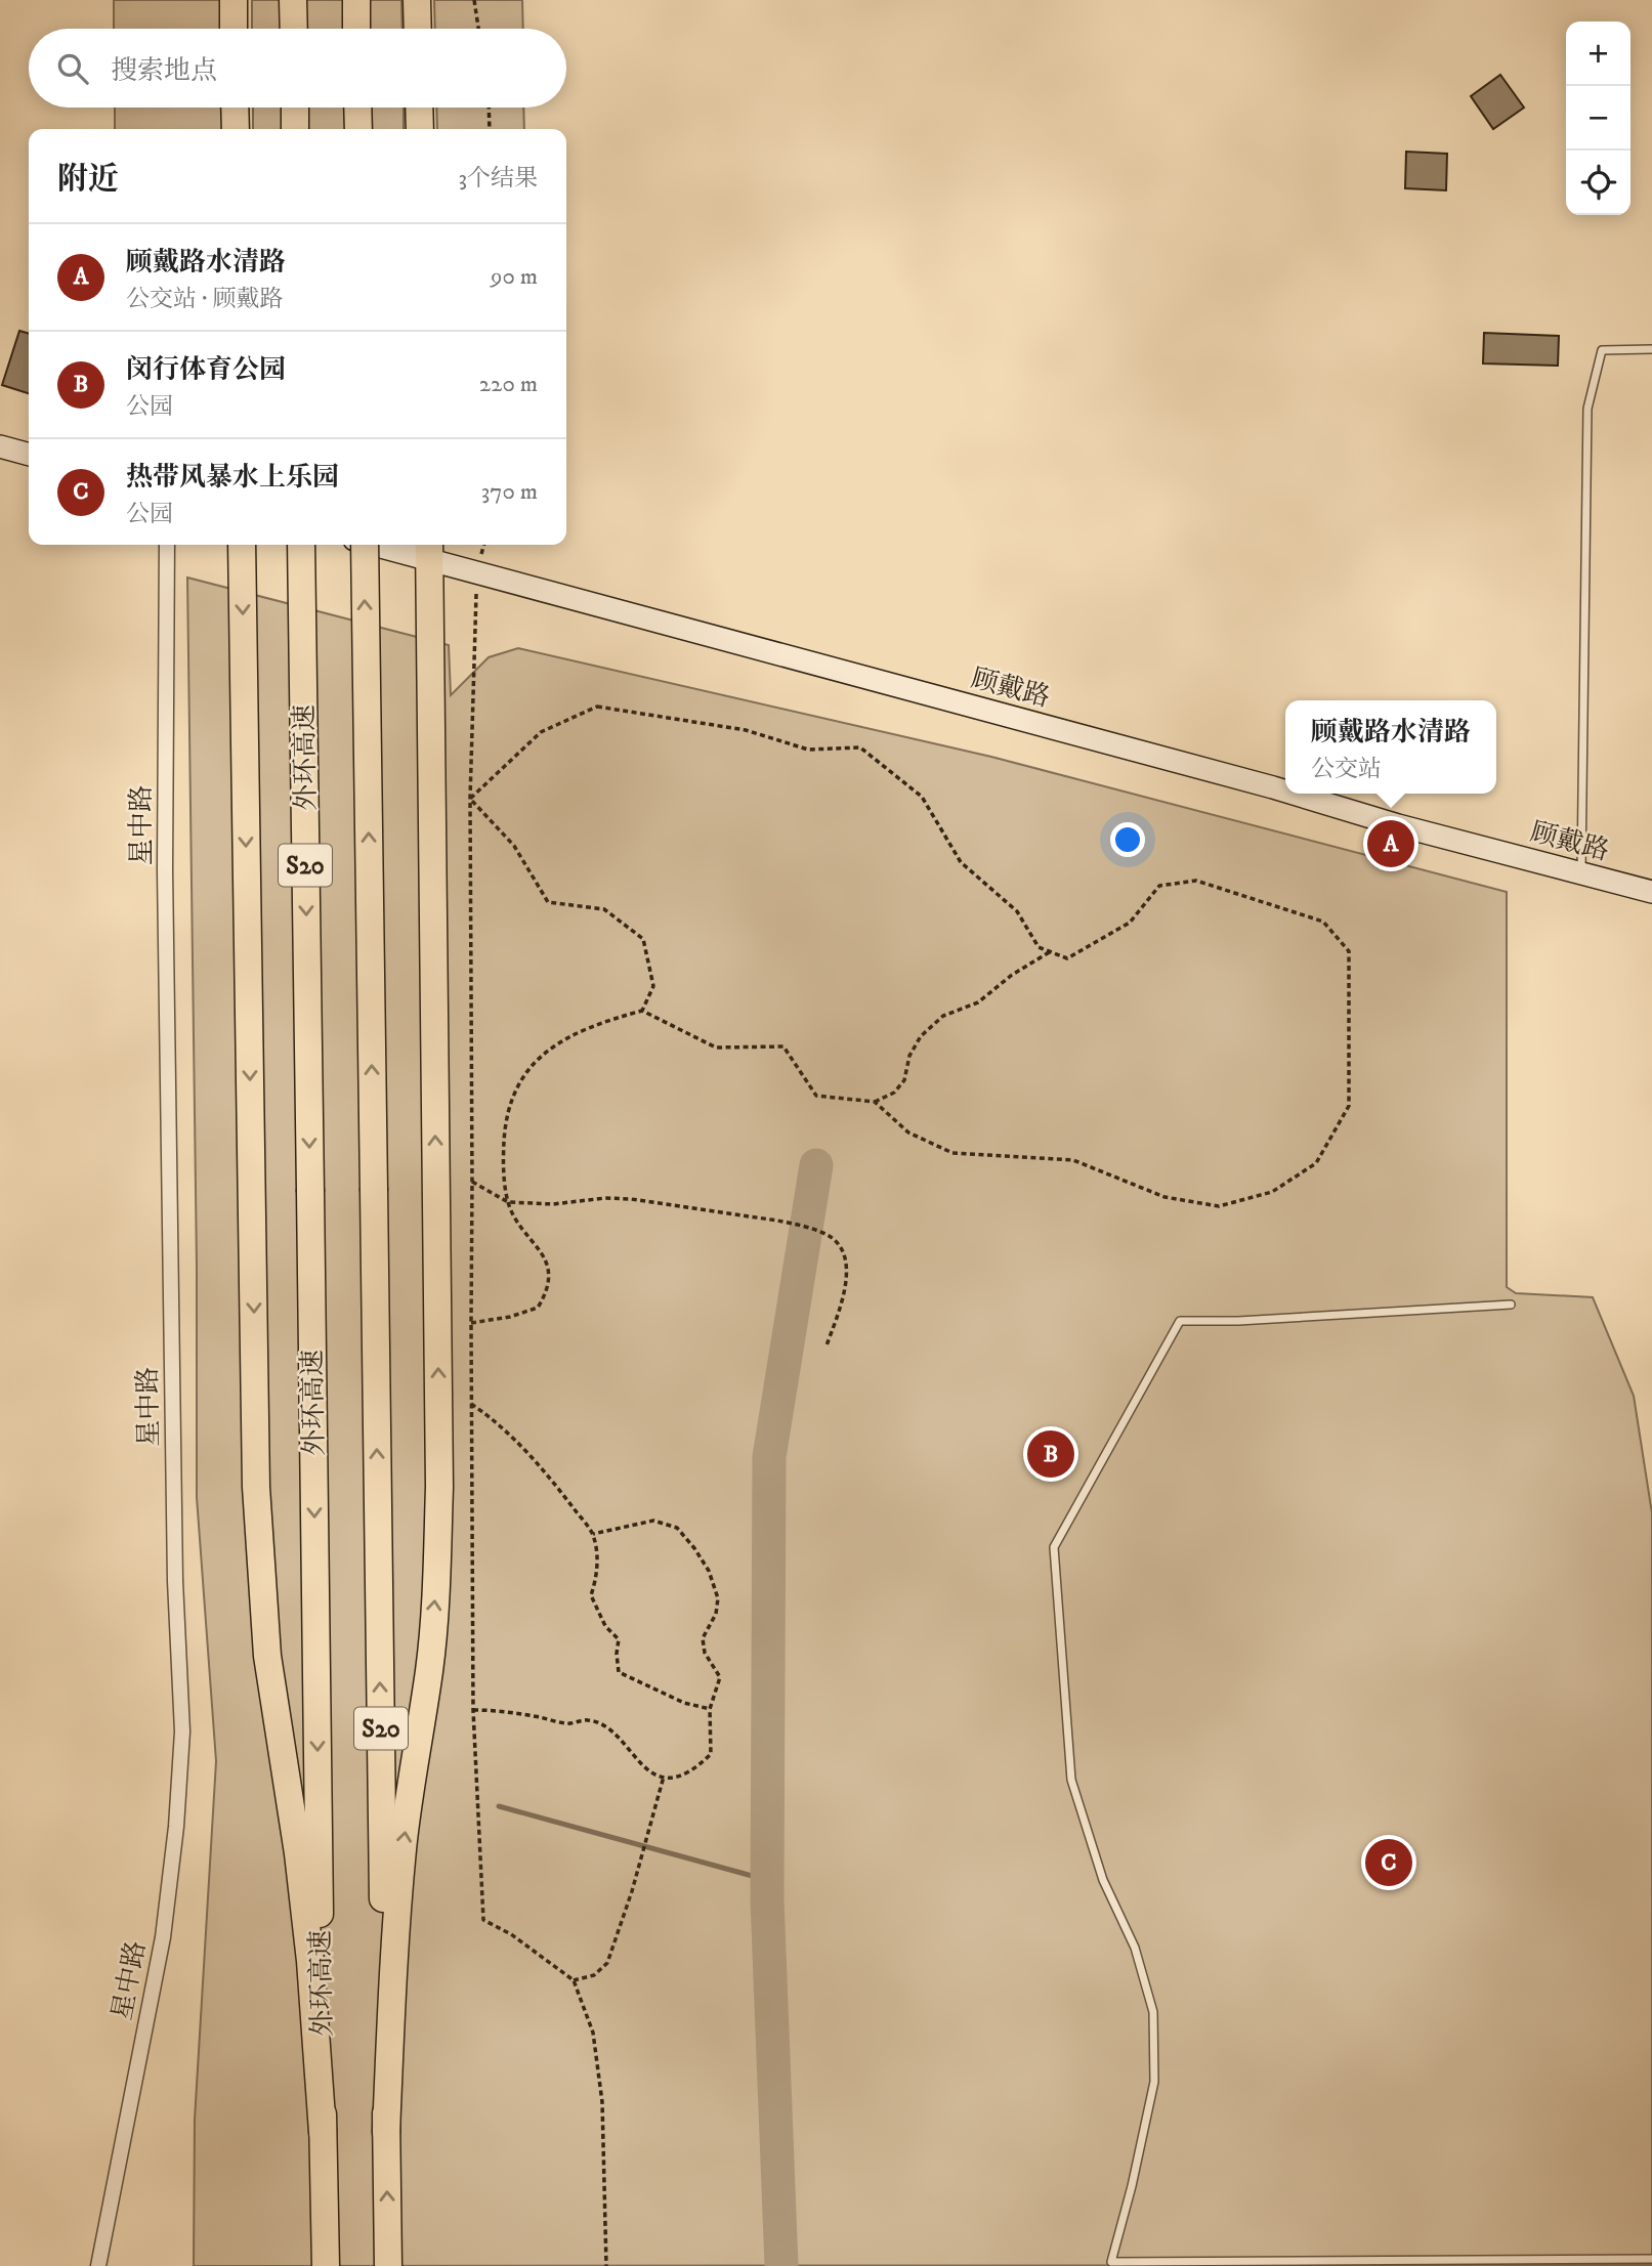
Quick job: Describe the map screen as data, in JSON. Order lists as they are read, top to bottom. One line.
{"streets":{"highway":["外环高速","S20"],"main road":["顾戴路"],"street":["星中路"]},"page":{"map_buttons":["+","−"],"search":"搜索地点","heading":["附近","3个结果"],"list":[{"mark":"A","name":"顾戴路水清路","note":"公交站 · 顾戴路","value":"90 m"},{"mark":"B","name":"闵行体育公园","note":"公园","value":"220 m"},{"mark":"C","name":"热带风暴水上乐园","note":"公园","value":"370 m"}],"popup":["顾戴路水清路","公交站"],"pins":["A","B","C"]}}
